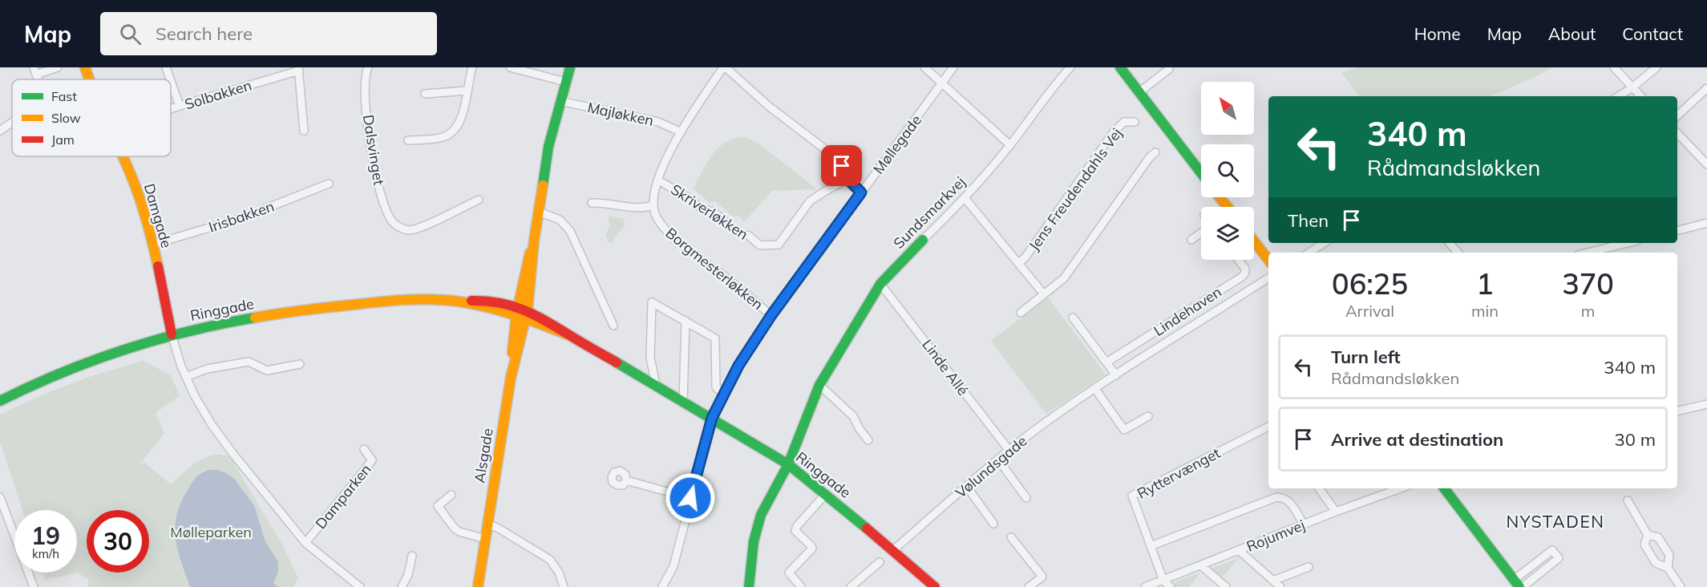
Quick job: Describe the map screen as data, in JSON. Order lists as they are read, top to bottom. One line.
{"streets":{"street":["Solbakken","Majløkken","Møllegade","Dalsvinget","Jens Freudendahls Vej","Skriverløkken","Sundsmarkvej","Damgade","Irisbakken","Borgmesterløkken","Ringgade","Lindehaven","Linde Allé","Alsgade","Vølundsgade","Ryttervænget","Damparken","Rojumvej"]},"crossings":[["Majløkken","Alsgade"],["Møllegade","Borgmesterløkken"],["Møllegade","Ringgade"],["Jens Freudendahls Vej","Sundsmarkvej"],["Sundsmarkvej","Ringgade"],["Sundsmarkvej","Linde Allé"],["Damgade","Irisbakken"],["Damgade","Ringgade"],["Damgade","Damparken"],["Ringgade","Alsgade"],["Ringgade","Vølundsgade"],["Linde Allé","Vølundsgade"],["Ryttervænget","Rojumvej"]],"districts":["NYSTADEN"],"parks":["Mølleparken"],"legend":["Fast","Slow","Jam"],"north":"top left","page":{"header":"Map","search":"Search here","nav":["Home","Map","About","Contact"],"turn":["340 m","Rådmandsløkken"],"then":"Then","eta":["06:25","Arrival","1","min","370","m"],"list":[{"name":"Turn left","note":"Rådmandsløkken","value":"340 m"},{"name":"Arrive at destination","value":"30 m"}],"speed":"19 km/h","limit":"30"}}
